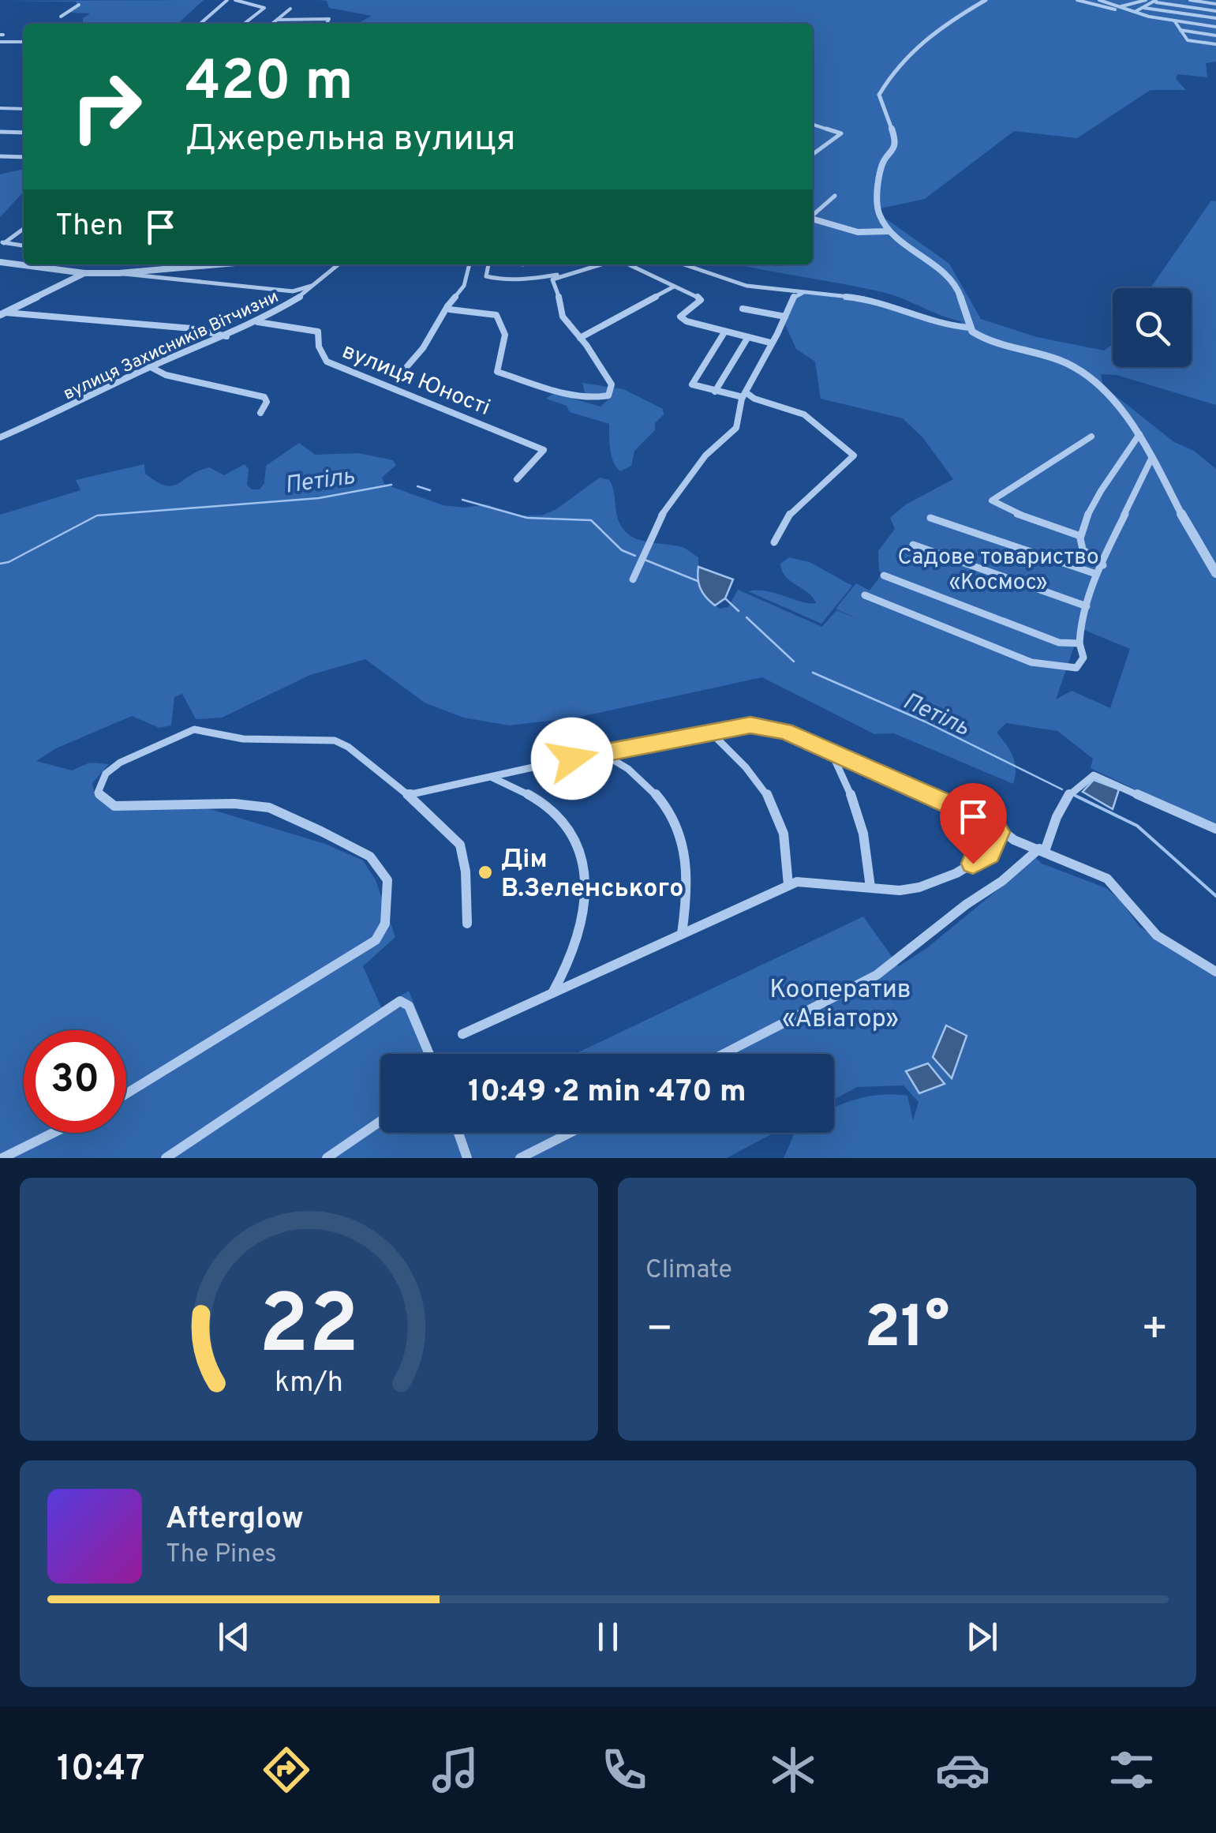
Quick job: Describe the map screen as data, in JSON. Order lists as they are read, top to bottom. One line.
{"streets":{"street":["вулиця Захисників Вітчизни","вулиця Юності"]},"crossings":[["вулиця Захисників Вітчизни","вулиця Юності"]],"water":["Петіль"],"parks":["Садове товариство «Космос»","Кооператив «Авіатор»"],"places":["Дім В.Зеленського"],"page":{"turn":["420 m","Джерельна вулиця"],"then":"Then","limit":"30","trip":"10:49 · 2 min · 470 m","tile":"Climate","heat":["−","21°","+"],"song":["Afterglow","The Pines"],"tabs":"10:47","gauge":["22","km/h"]}}
